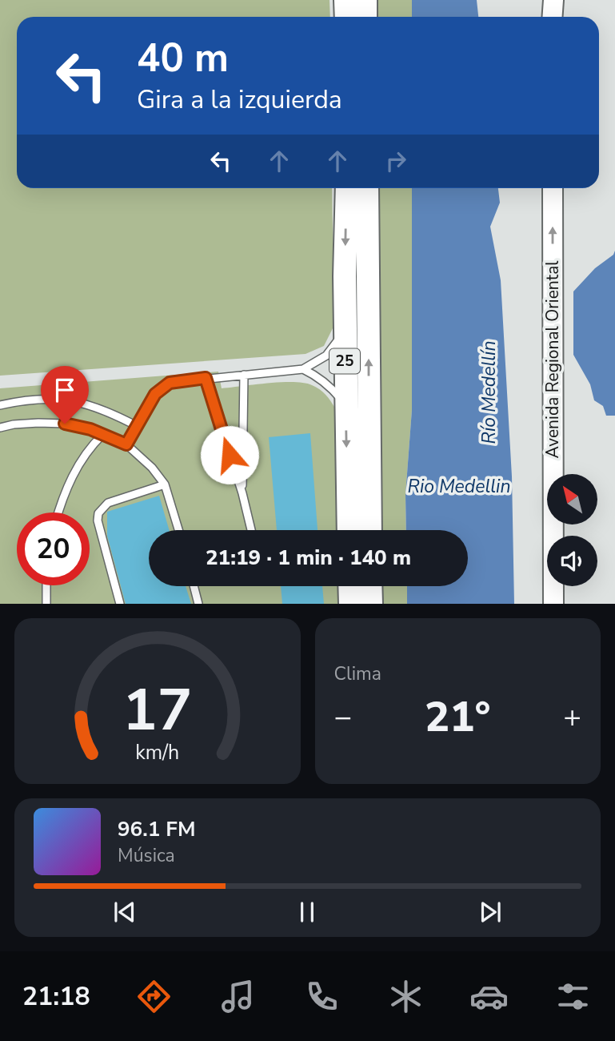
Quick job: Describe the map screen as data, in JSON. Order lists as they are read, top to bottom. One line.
{"streets":{"highway":["25"],"main road":["Avenida Regional Oriental"]},"one_way":["Avenida Regional Oriental"],"water":["Río Medellín","Rio Medellin"],"north":"top left","page":{"turn":["40 m","Gira a la izquierda"],"limit":"20","trip":"21:19 · 1 min · 140 m","tile":"Clima","heat":["−","21°","+"],"song":["96.1 FM","Música"],"tabs":"21:18","gauge":["17","km/h"]}}
